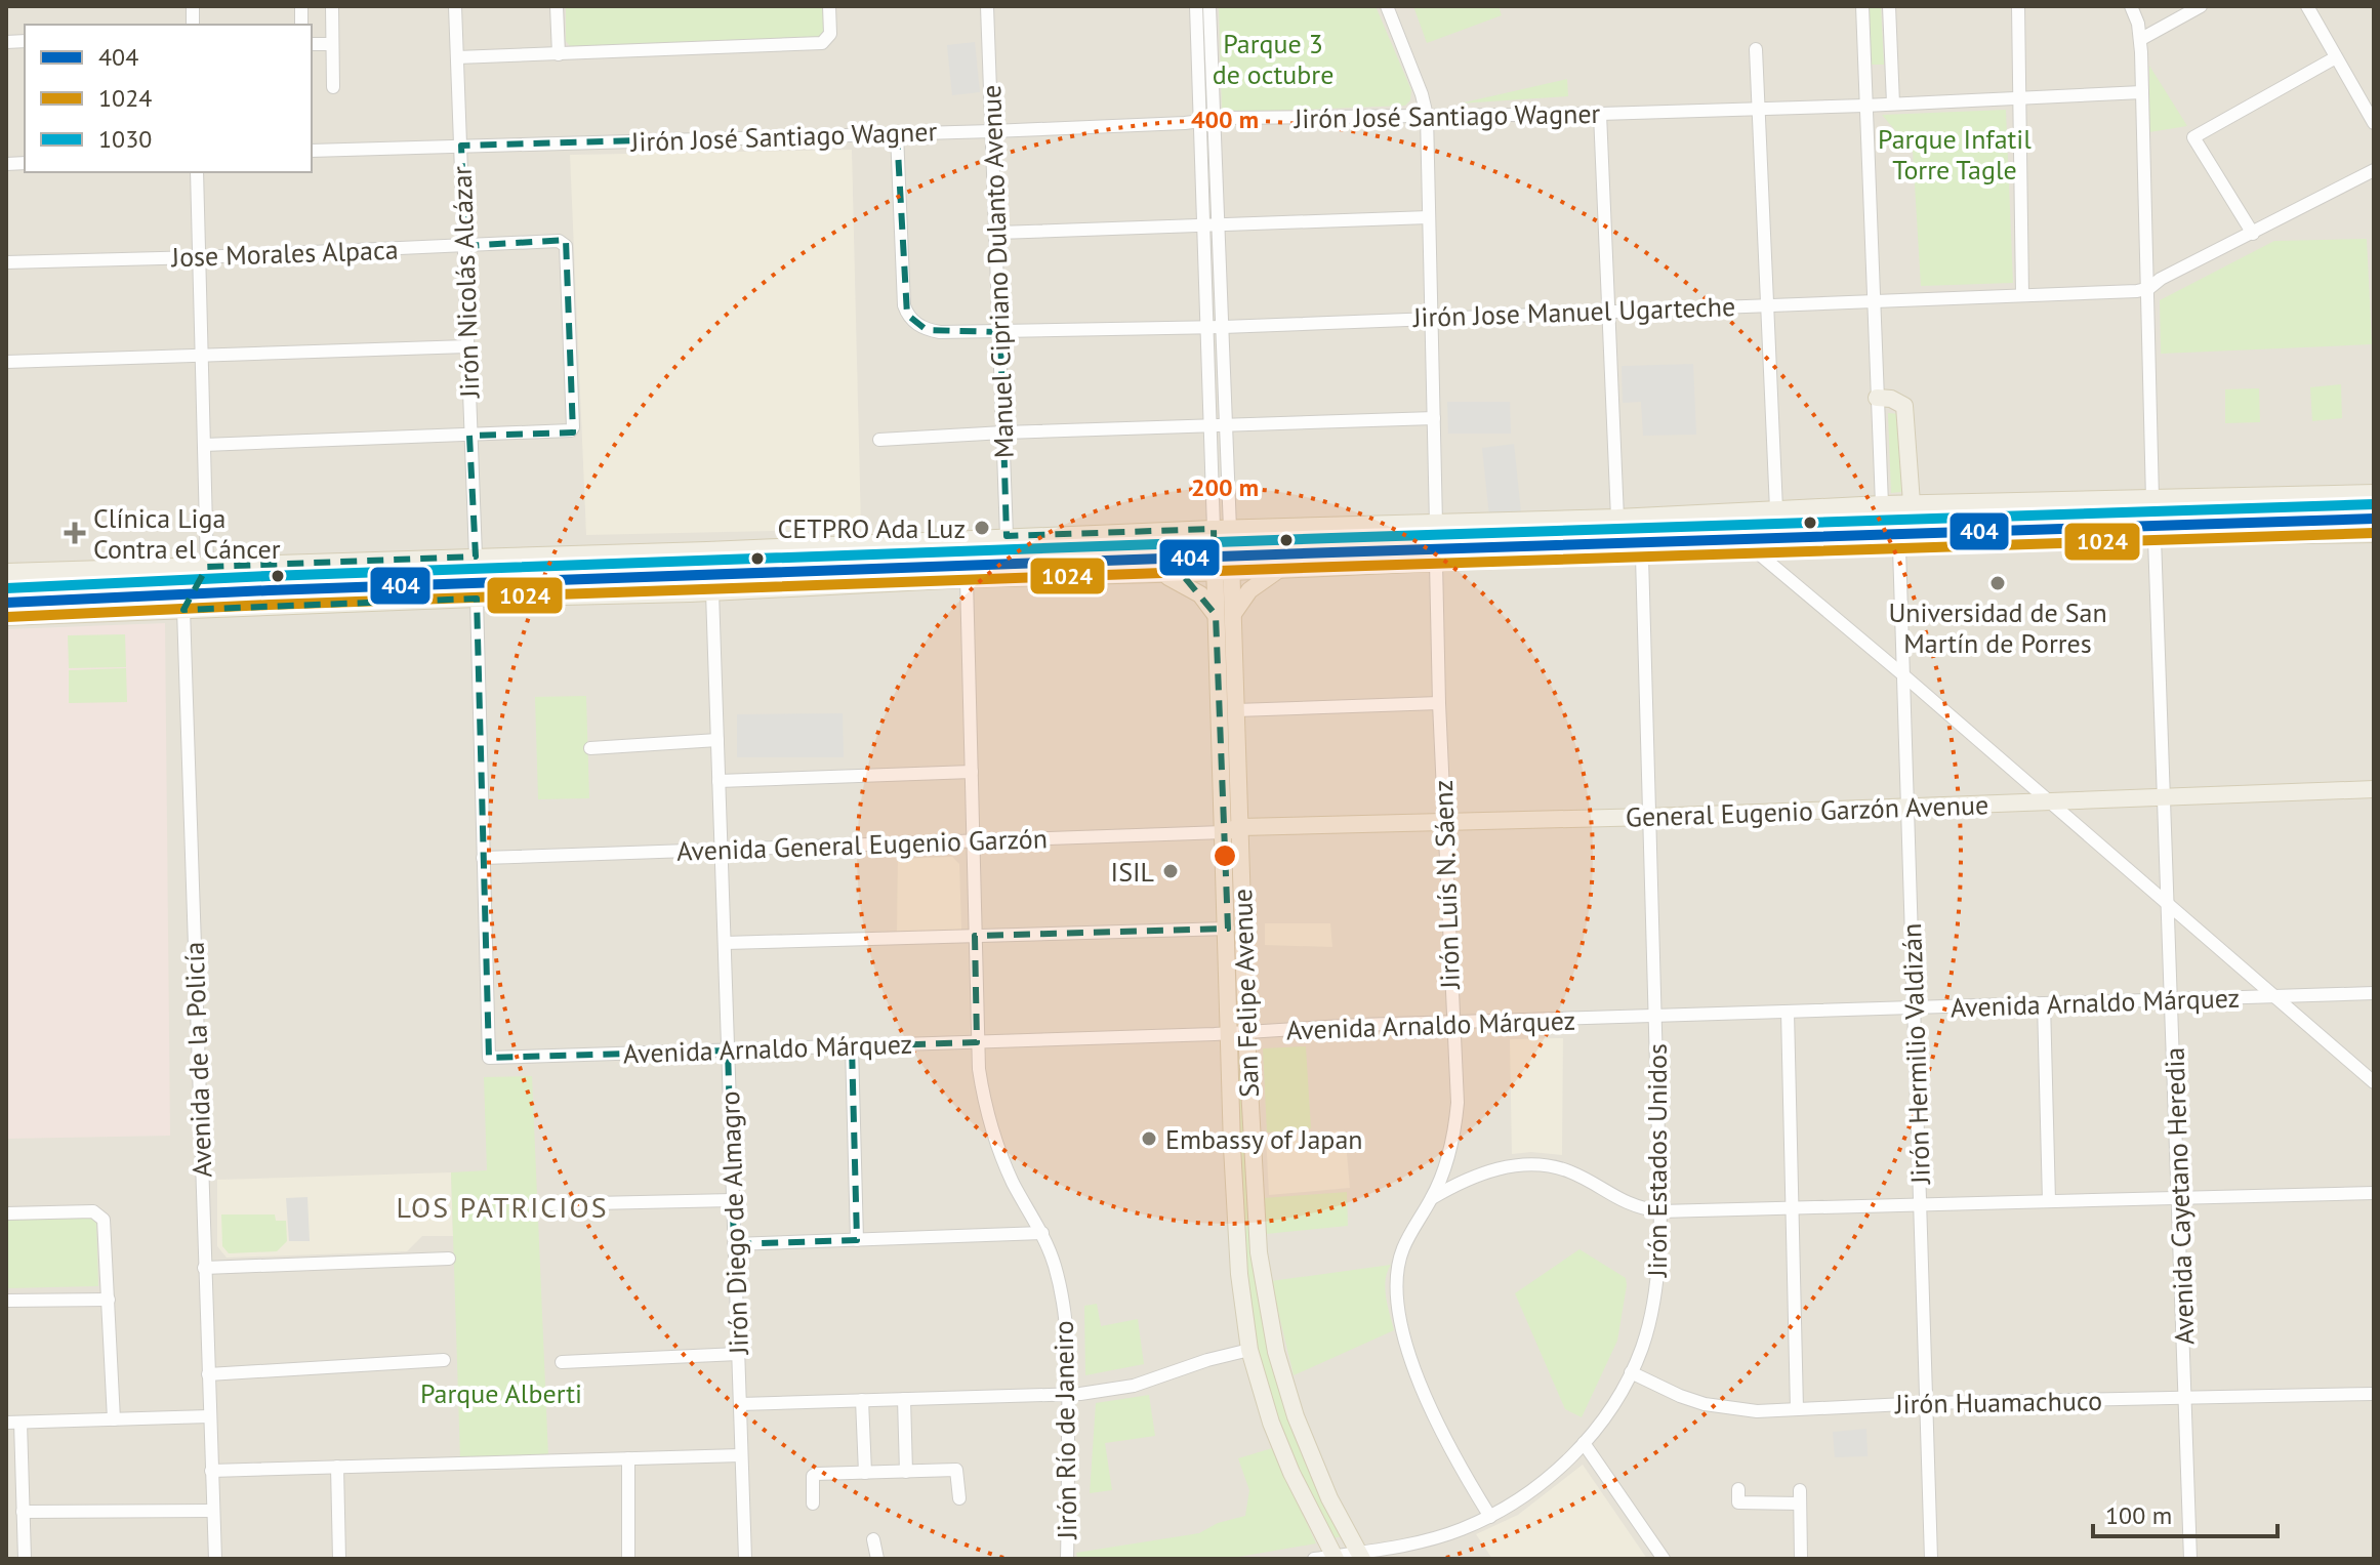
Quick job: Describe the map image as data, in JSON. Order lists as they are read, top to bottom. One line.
{"streets":{"main road":["General Eugenio Garzón Avenue","San Felipe Avenue"],"street":["Jirón José Santiago Wagner","Jose Morales Alpaca","Manuel Cipriano Dulanto Avenue","Jirón Nicolás Alcázar","Jirón Jose Manuel Ugarteche","Avenida General Eugenio Garzón","Jirón Luís N. Sáenz","Avenida Arnaldo Márquez","Jirón Hermilio Valdizán","Avenida de la Policía","Jirón Estados Unidos","Avenida Cayetano Heredia","Jirón Diego de Almagro","Jirón Huamachuco","Jirón Río de Janeiro"]},"crossings":[["Jirón José Santiago Wagner","Manuel Cipriano Dulanto Avenue"],["Jirón José Santiago Wagner","Jirón Nicolás Alcázar"],["Jirón José Santiago Wagner","Jirón Jose Manuel Ugarteche"],["Jose Morales Alpaca","Jirón Nicolás Alcázar"],["Manuel Cipriano Dulanto Avenue","Jirón Jose Manuel Ugarteche"],["General Eugenio Garzón Avenue","Avenida General Eugenio Garzón"],["General Eugenio Garzón Avenue","Jirón Luís N. Sáenz"],["General Eugenio Garzón Avenue","San Felipe Avenue"],["General Eugenio Garzón Avenue","Jirón Hermilio Valdizán"],["General Eugenio Garzón Avenue","Jirón Estados Unidos"],["General Eugenio Garzón Avenue","Avenida Cayetano Heredia"],["Avenida General Eugenio Garzón","San Felipe Avenue"],["Avenida General Eugenio Garzón","Avenida Arnaldo Márquez"],["Avenida General Eugenio Garzón","Jirón Diego de Almagro"],["Avenida General Eugenio Garzón","Jirón Río de Janeiro"],["Jirón Luís N. Sáenz","Avenida Arnaldo Márquez"],["Jirón Luís N. Sáenz","Jirón Estados Unidos"],["San Felipe Avenue","Avenida Arnaldo Márquez"],["San Felipe Avenue","Jirón Estados Unidos"],["Avenida Arnaldo Márquez","Jirón Hermilio Valdizán"],["Avenida Arnaldo Márquez","Jirón Estados Unidos"],["Avenida Arnaldo Márquez","Avenida Cayetano Heredia"],["Avenida Arnaldo Márquez","Jirón Diego de Almagro"],["Avenida Arnaldo Márquez","Jirón Río de Janeiro"],["Jirón Hermilio Valdizán","Jirón Huamachuco"],["Jirón Estados Unidos","Jirón Huamachuco"],["Avenida Cayetano Heredia","Jirón Huamachuco"]],"districts":["LOS PATRICIOS"],"parks":["Parque 3 de octubre","Parque Infatil Torre Tagle","Parque Alberti"],"places":{"other":["CETPRO Ada Luz","Universidad de San Martín de Porres","ISIL","Embassy of Japan"],"health":["Clínica Liga Contra el Cáncer"]},"lines":["transit line 1030","transit line 404","transit line 1024"],"legend":["404","1024","1030"],"scale_bar":"100 m","rings":["400 m","200 m"]}
